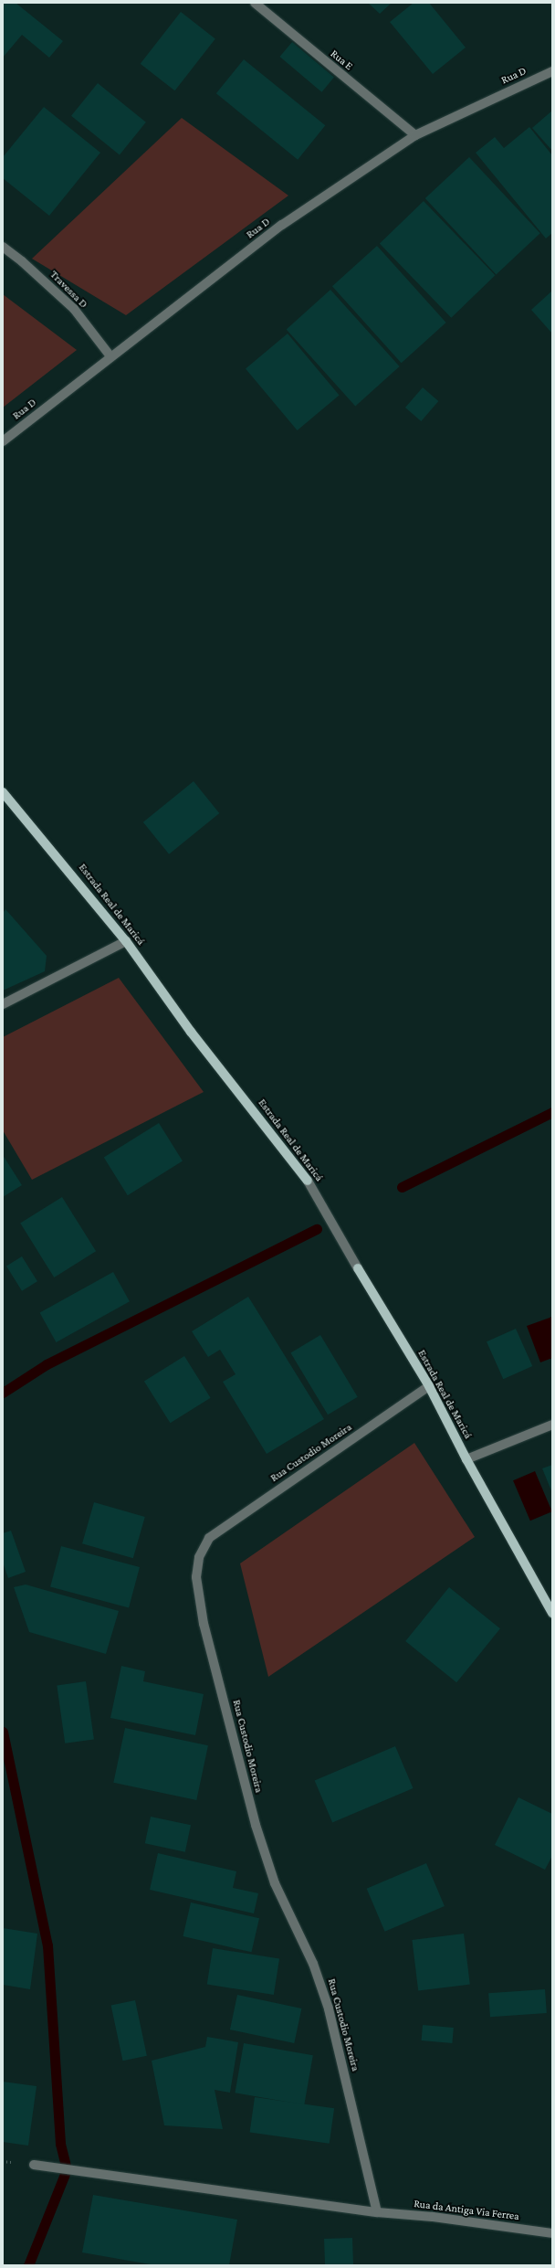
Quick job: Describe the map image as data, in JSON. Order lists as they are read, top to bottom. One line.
{"streets":{"main road":["Estrada Real de Maricá"],"street":["Rua E","Rua D","Travessa D","Rua Custodio Moreira","Rua da Antiga Via Ferrea"]},"crossings":[["Rua E","Rua D"],["Rua D","Travessa D"],["Estrada Real de Maricá","Rua Custodio Moreira"],["Rua Custodio Moreira","Rua da Antiga Via Ferrea"]]}
